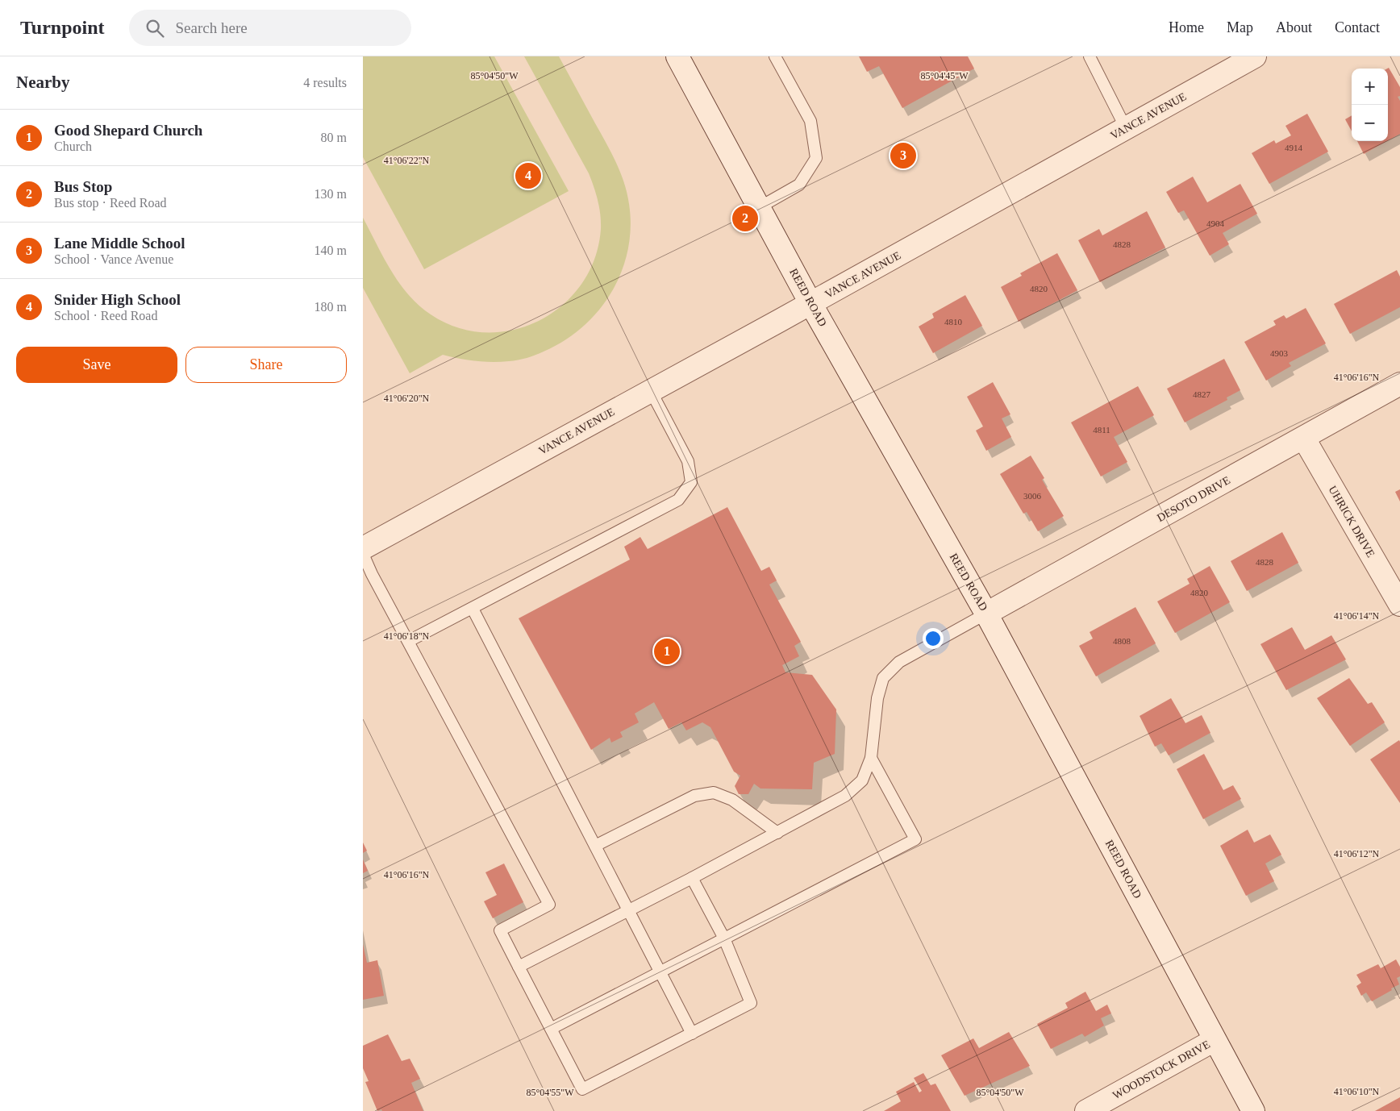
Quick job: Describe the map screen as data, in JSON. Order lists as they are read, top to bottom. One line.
{"streets":{"street":["VANCE AVENUE","REED ROAD","DESOTO DRIVE","UHRICK DRIVE","WOODSTOCK DRIVE"]},"crossings":[["VANCE AVENUE","REED ROAD"],["REED ROAD","DESOTO DRIVE"],["REED ROAD","WOODSTOCK DRIVE"],["DESOTO DRIVE","UHRICK DRIVE"]],"house_numbers":["4914","4904","4828","4820","4810","4903","4827","4811","3006","4828","4820","4808"],"page":{"header":"Turnpoint","search":"Search here","nav":["Home","Map","About","Contact"],"heading":["Nearby","4 results"],"map_buttons":["+","−"],"list":[{"mark":"1","name":"Good Shepard Church","note":"Church","value":"80 m"},{"mark":"2","name":"Bus Stop","note":"Bus stop · Reed Road","value":"130 m"},{"mark":"3","name":"Lane Middle School","note":"School · Vance Avenue","value":"140 m"},{"mark":"4","name":"Snider High School","note":"School · Reed Road","value":"180 m"}],"pins":["3","4","2","1"],"buttons":["Save","Share"]},"coordinates":["85°04'50\"W","85°04'45\"W","41°06'22\"N","41°06'16\"N","41°06'20\"N","41°06'14\"N","41°06'18\"N","41°06'12\"N","41°06'10\"N","85°04'55\"W"]}
